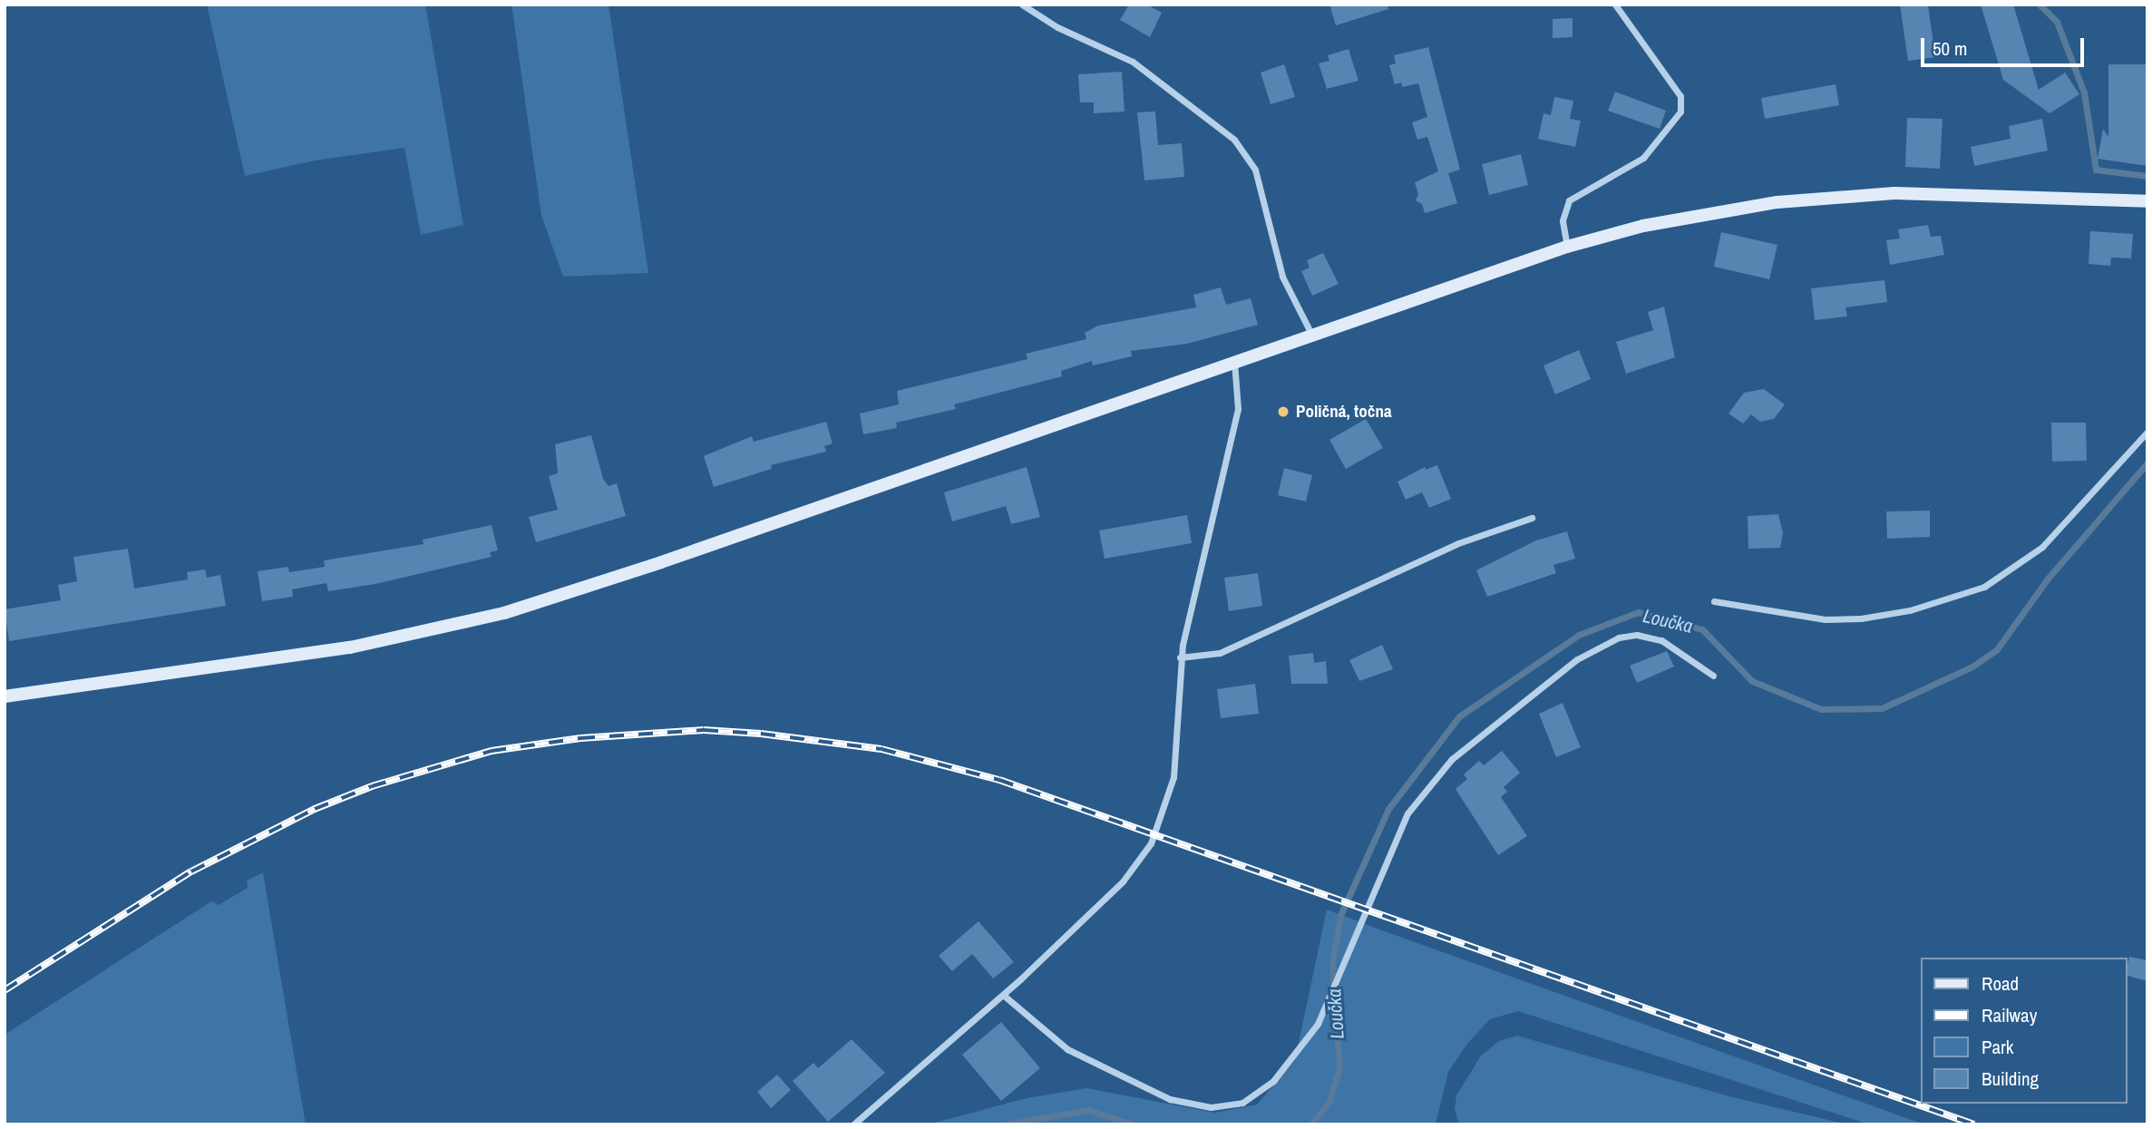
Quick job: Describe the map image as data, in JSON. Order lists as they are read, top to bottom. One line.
{"water":["Loučka"],"places":["Poličná, točna"],"legend":["Road","Railway","Park","Building"],"scale_bar":"50 m"}
